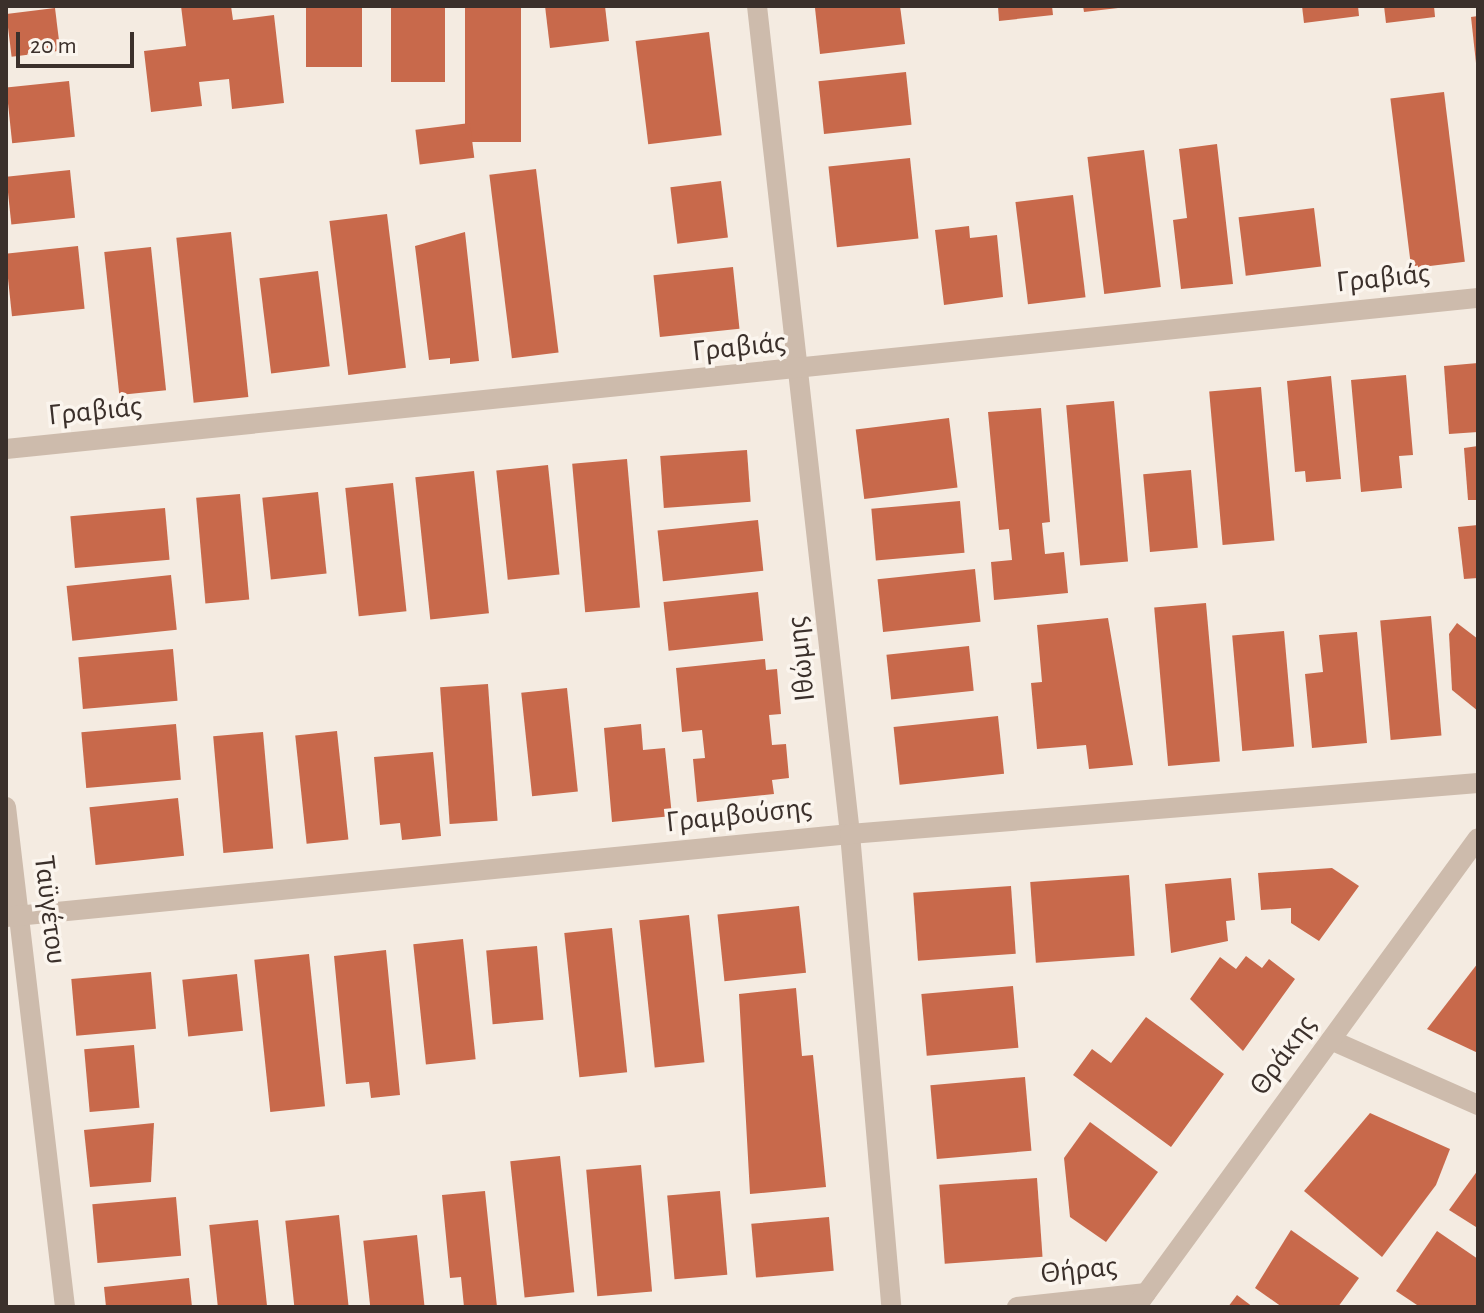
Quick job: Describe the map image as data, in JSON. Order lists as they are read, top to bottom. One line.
{"streets":{"street":["Γραβιάς","Ιθώμης","Γραμβούσης","Ταϋγέτου","Θράκης","Θήρας"]},"crossings":[["Γραβιάς","Ιθώμης"],["Ιθώμης","Γραμβούσης"],["Γραμβούσης","Ταϋγέτου"],["Θράκης","Θήρας"]],"scale_bar":"20 m"}
